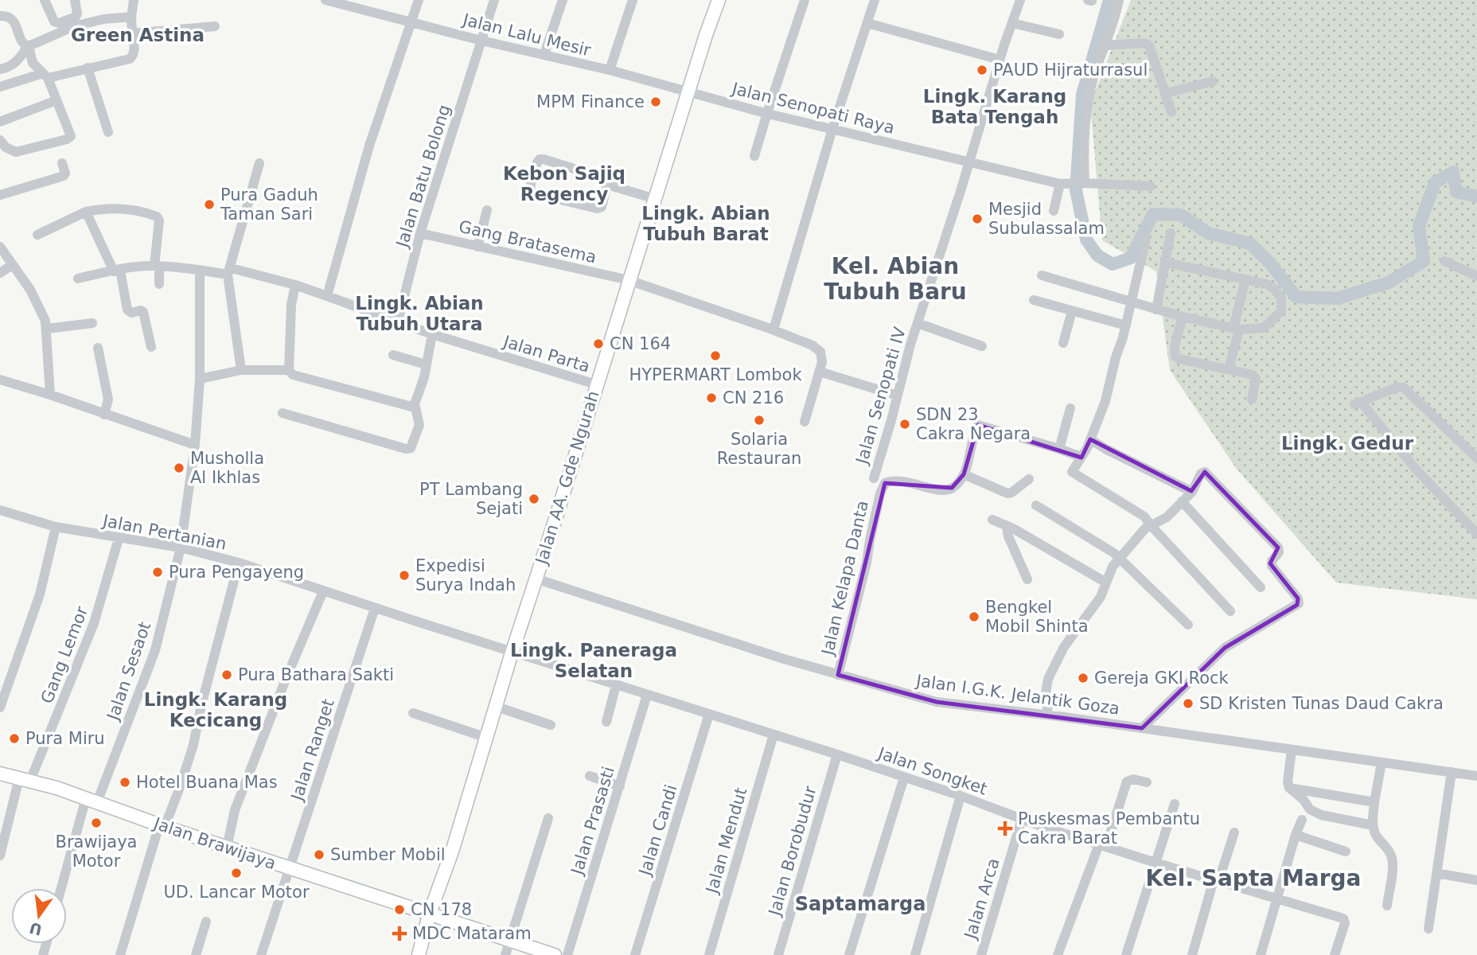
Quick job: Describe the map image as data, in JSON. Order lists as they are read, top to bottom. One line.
{"streets":{"main road":["Jalan AA. Gde Ngurah","Jalan Brawijaya"],"street":["Jalan Lalu Mesir","Jalan Senopati Raya","Jalan Batu Bolong","Gang Bratasema","Jalan Parta","Jalan Senopati IV","Jalan Pertanian","Jalan Kelapa Danta","Gang Lemor","Jalan Sesaot","Jalan I.G.K. Jelantik Goza","Jalan Ranget","Jalan Songket","Jalan Prasasti","Jalan Candi","Jalan Mendut","Jalan Borobudur","Jalan Arca"]},"crossings":[["Jalan Lalu Mesir","Jalan Senopati Raya"],["Jalan Lalu Mesir","Jalan Batu Bolong"],["Jalan Lalu Mesir","Jalan AA. Gde Ngurah"],["Jalan Senopati Raya","Jalan Senopati IV"],["Jalan Senopati Raya","Jalan AA. Gde Ngurah"],["Jalan Batu Bolong","Gang Bratasema"],["Jalan Batu Bolong","Jalan Parta"],["Gang Bratasema","Jalan AA. Gde Ngurah"],["Jalan Parta","Jalan AA. Gde Ngurah"],["Jalan Parta","Jalan Sesaot"],["Jalan AA. Gde Ngurah","Jalan Pertanian"],["Jalan AA. Gde Ngurah","Jalan I.G.K. Jelantik Goza"],["Jalan AA. Gde Ngurah","Jalan Songket"],["Jalan AA. Gde Ngurah","Jalan Brawijaya"],["Jalan Pertanian","Gang Lemor"],["Jalan Pertanian","Jalan Sesaot"],["Jalan Pertanian","Jalan Ranget"],["Jalan Pertanian","Jalan Songket"],["Jalan Kelapa Danta","Jalan I.G.K. Jelantik Goza"],["Gang Lemor","Jalan Brawijaya"],["Jalan Sesaot","Jalan Brawijaya"],["Jalan Ranget","Jalan Brawijaya"],["Jalan Songket","Jalan Prasasti"],["Jalan Songket","Jalan Candi"],["Jalan Songket","Jalan Mendut"],["Jalan Songket","Jalan Borobudur"],["Jalan Songket","Jalan Arca"]],"districts":["Green Astina","Lingk. Karang Bata Tengah","Kebon Sajiq Regency","Lingk. Abian Tubuh Barat","Kel. Abian Tubuh Baru","Lingk. Abian Tubuh Utara","Lingk. Gedur","Lingk. Paneraga Selatan","Lingk. Karang Kecicang","Kel. Sapta Marga","Saptamarga"],"places":{"other":["PAUD Hijraturrasul","MPM Finance","Pura Gaduh Taman Sari","Mesjid Subulassalam","CN 164","HYPERMART Lombok","CN 216","Solaria Restauran","SDN 23 Cakra Negara","Musholla Al Ikhlas","PT Lambang Sejati","Pura Pengayeng","Expedisi Surya Indah","Bengkel Mobil Shinta","Pura Bathara Sakti","Gereja GKI Rock","SD Kristen Tunas Daud Cakra","Pura Miru","Hotel Buana Mas","Brawijaya Motor","Sumber Mobil","UD. Lancar Motor","CN 178"],"health":["Puskesmas Pembantu Cakra Barat","MDC Mataram"]},"north":"bottom"}
